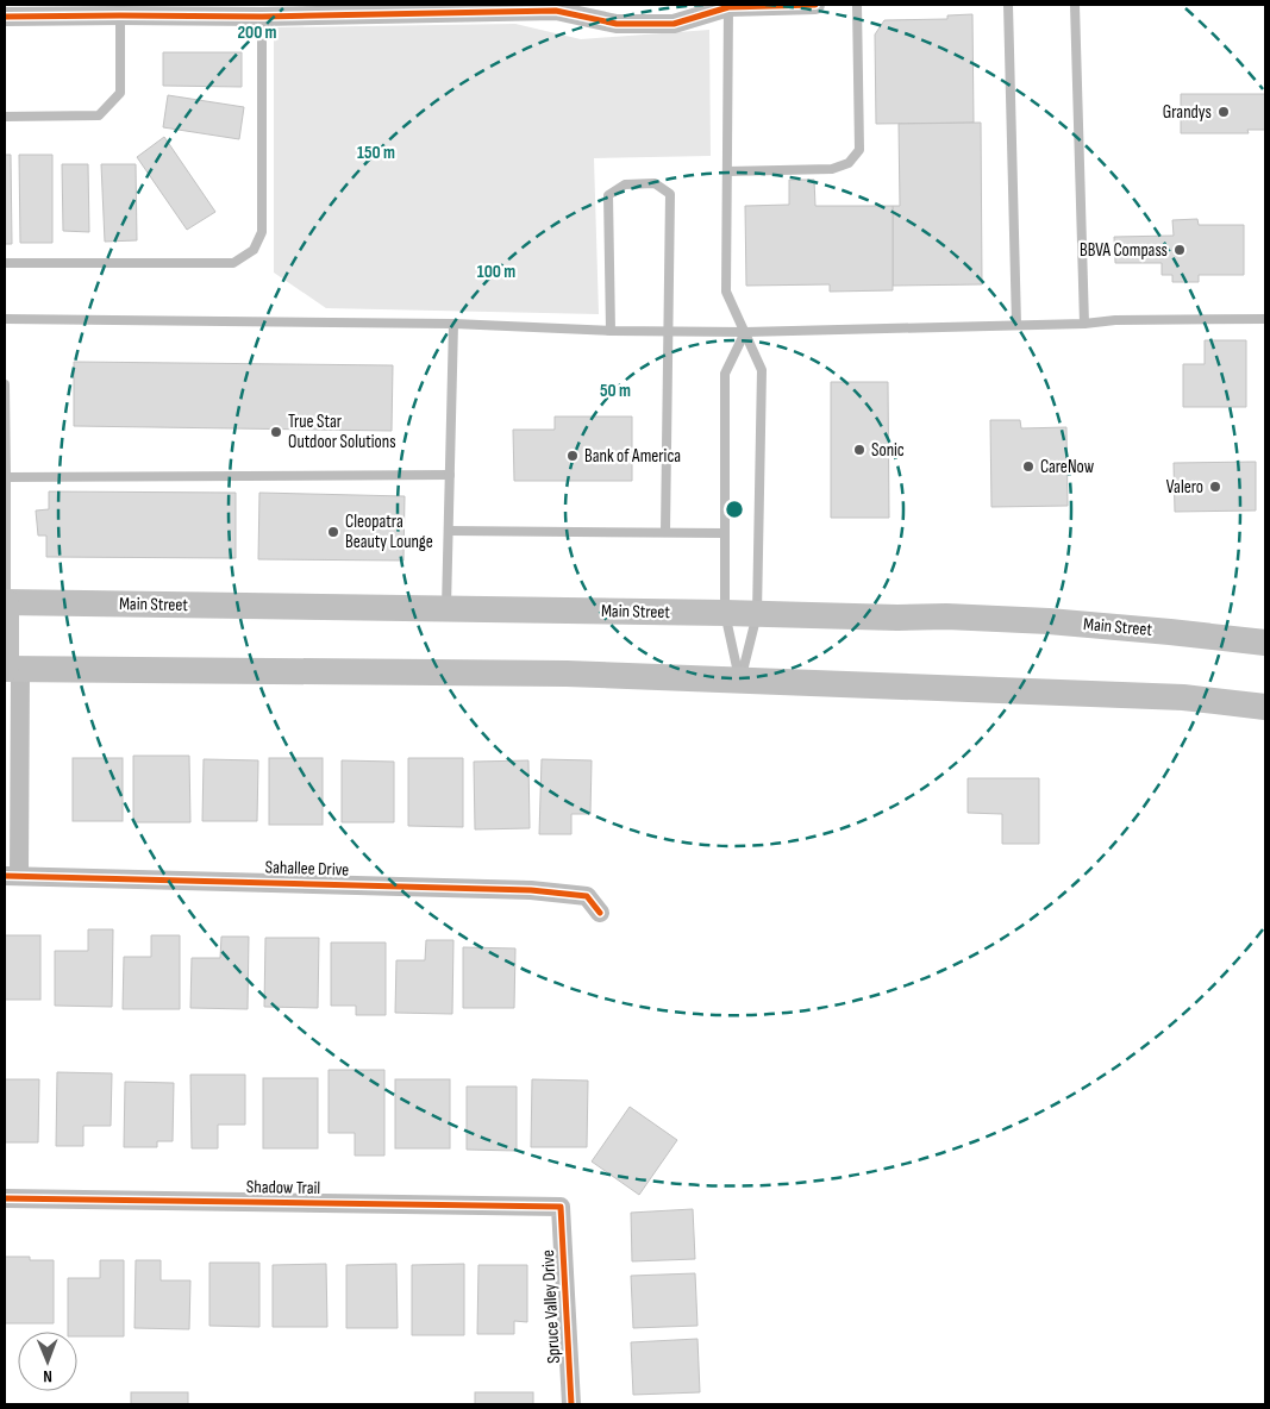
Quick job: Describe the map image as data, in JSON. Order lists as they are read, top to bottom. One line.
{"streets":{"main road":["Main Street"],"street":["Sahallee Drive","Shadow Trail","Spruce Valley Drive"]},"crossings":[["Shadow Trail","Spruce Valley Drive"]],"places":["Grandys","BBVA Compass","True Star Outdoor Solutions","Sonic","Bank of America","CareNow","Valero","Cleopatra Beauty Lounge"],"north":"bottom","rings":["200 m","150 m","100 m","50 m"]}
